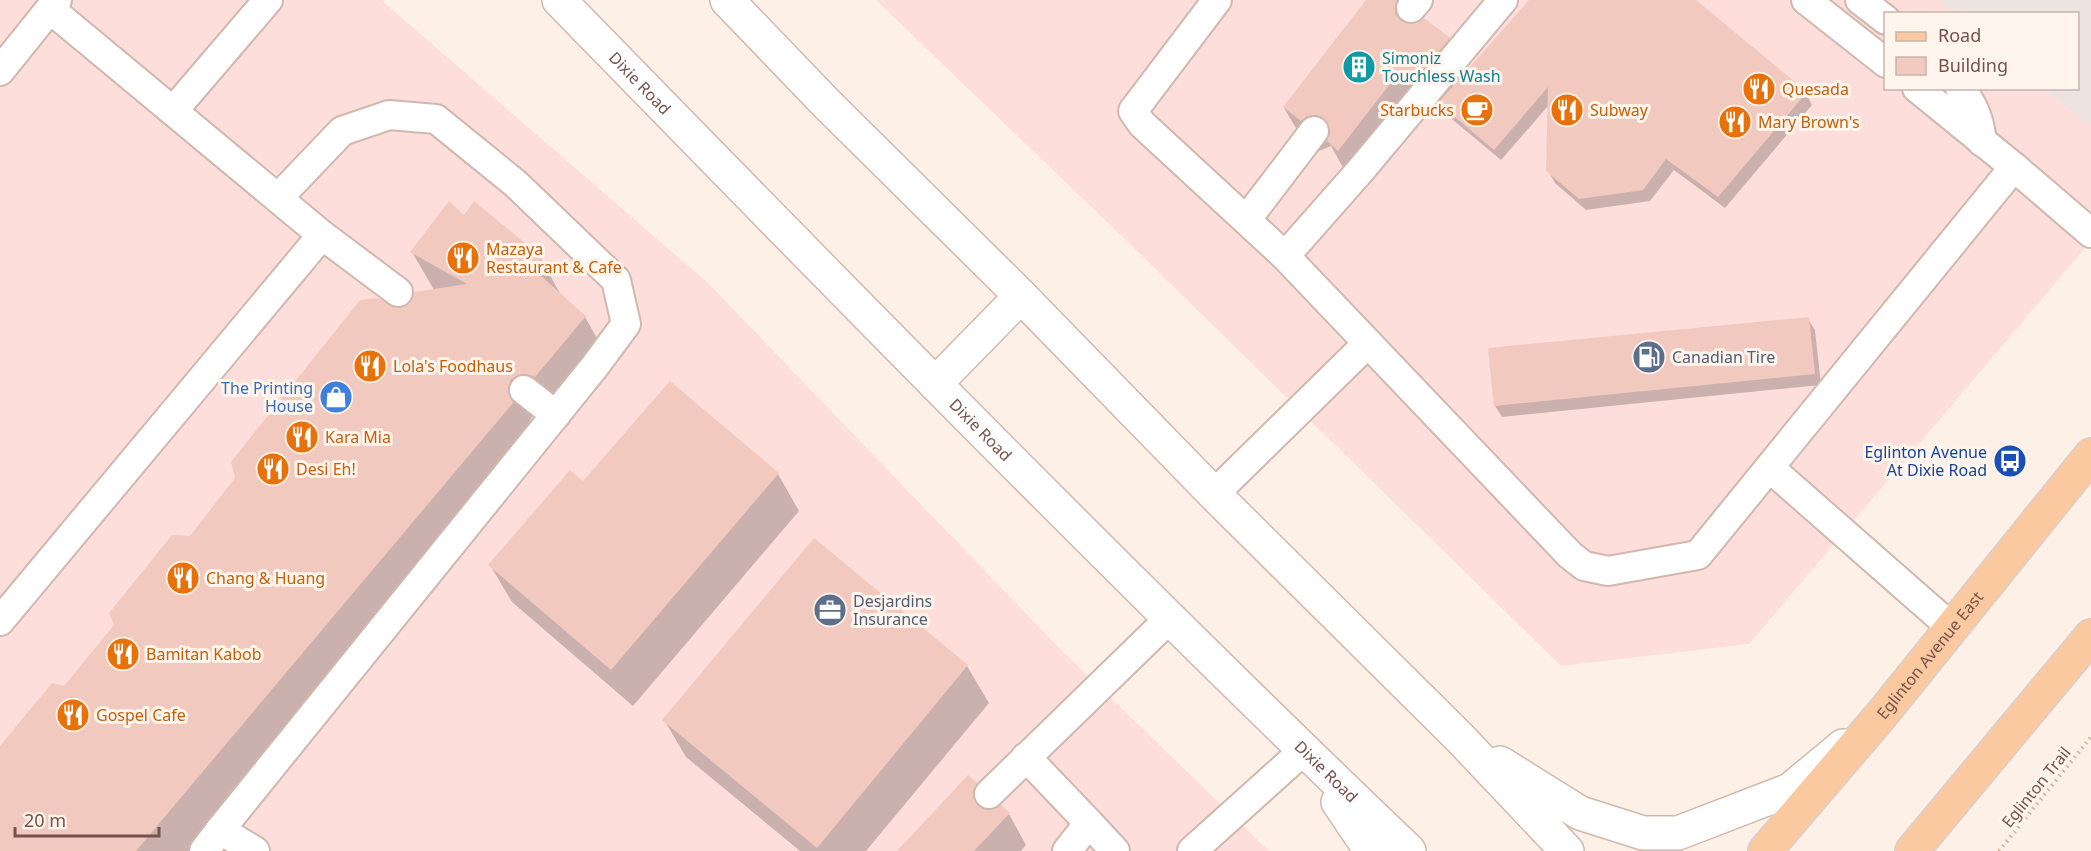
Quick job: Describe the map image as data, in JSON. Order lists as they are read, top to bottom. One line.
{"streets":{"main road":["Dixie Road","Eglinton Avenue East"],"path":["Eglinton Trail"]},"places":{"building":["Simoniz Touchless Wash"],"restaurant":["Quesada","Subway","Mary Brown's","Mazaya Restaurant & Cafe","Lola's Foodhaus","Kara Mia","Desi Eh!","Chang & Huang","Bamitan Kabob","Gospel Cafe"],"cafe":["Starbucks"],"fuel station":["Canadian Tire"],"shop":["The Printing House"],"bus stop":["Eglinton Avenue At Dixie Road"],"office":["Desjardins Insurance"]},"legend":["Road","Building"],"scale_bar":"20 m"}
